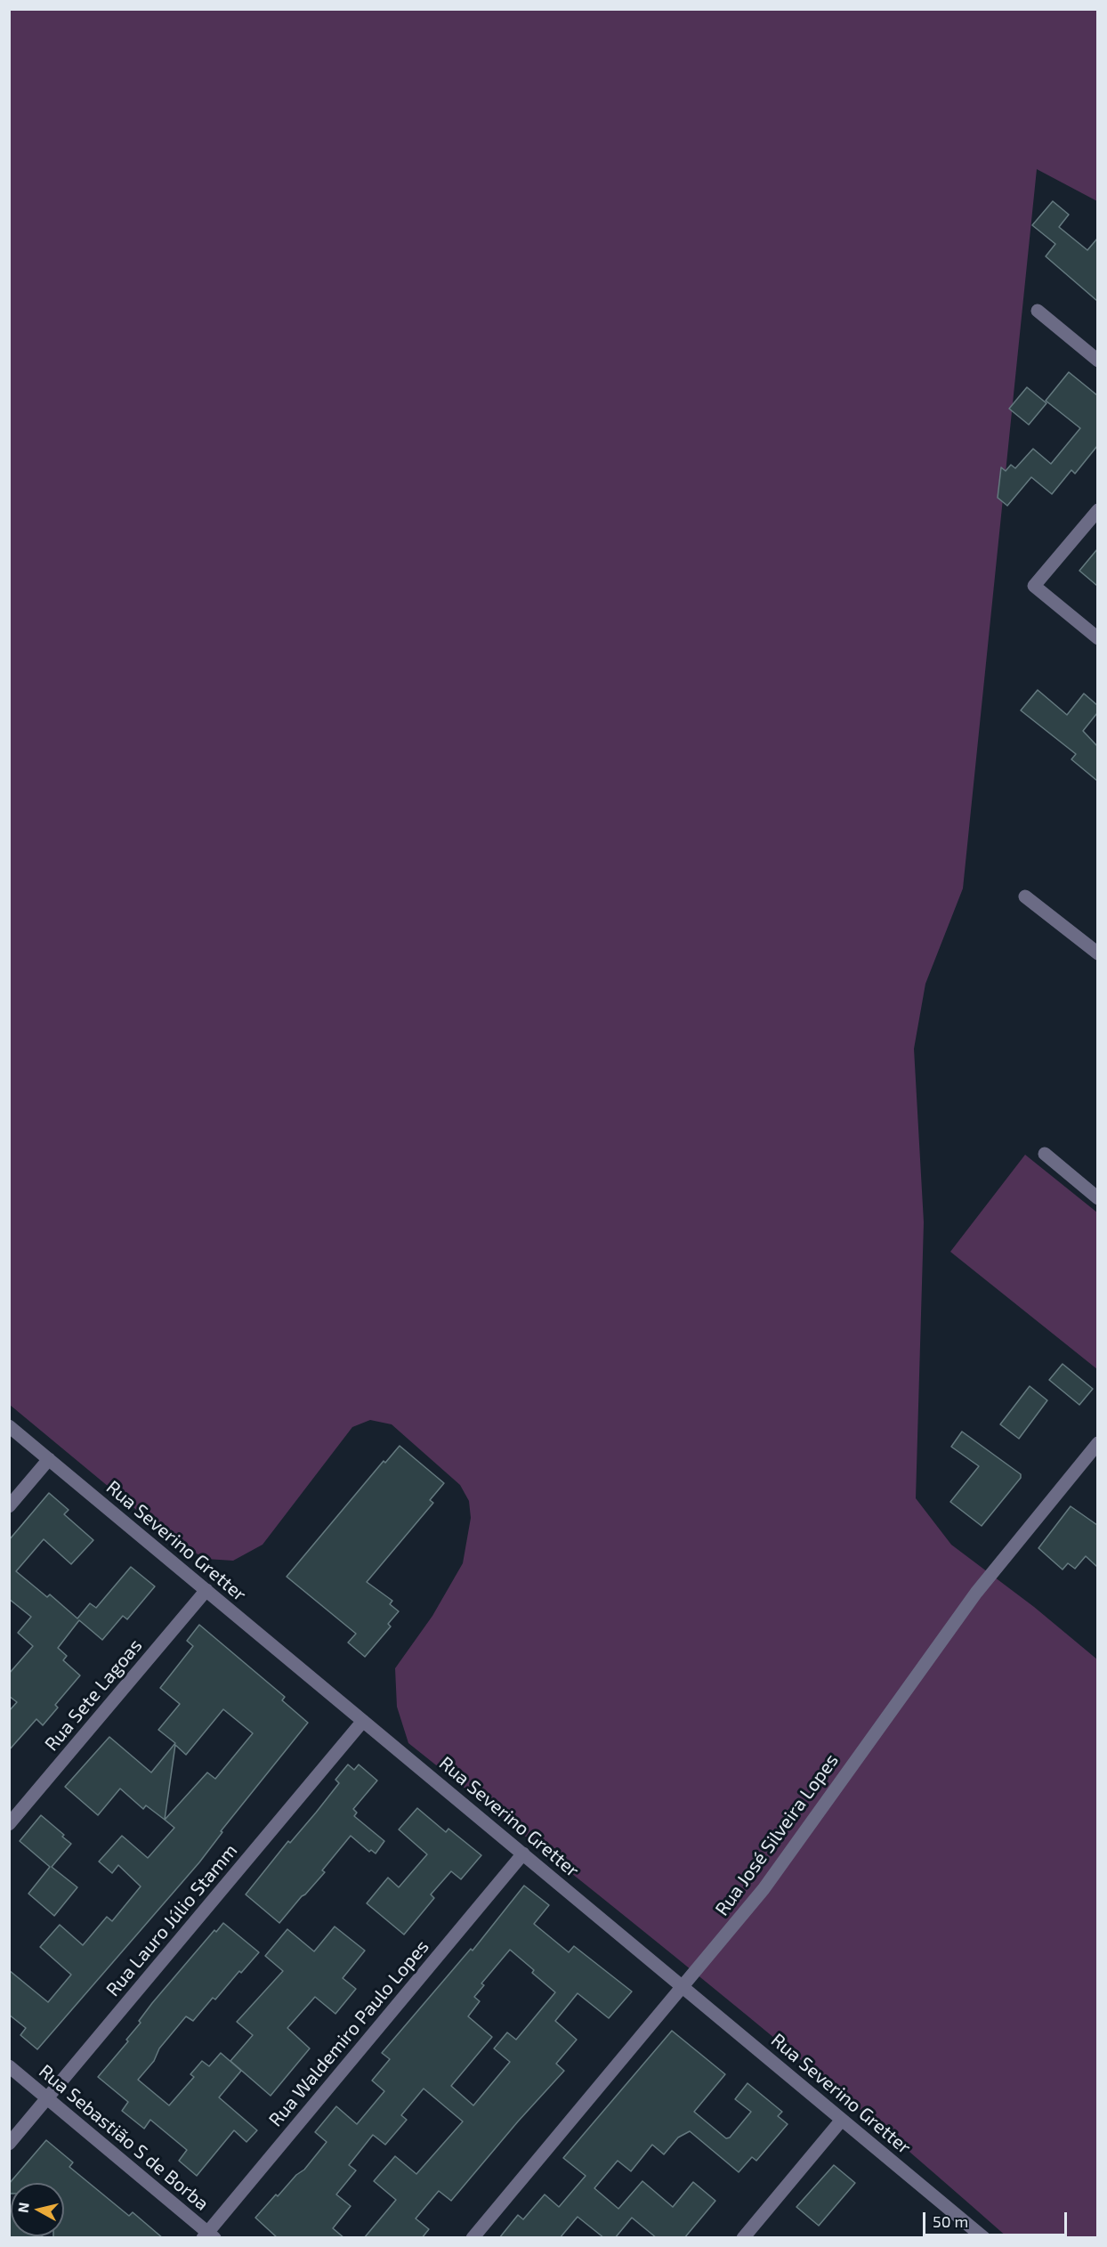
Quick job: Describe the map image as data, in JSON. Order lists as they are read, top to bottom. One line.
{"streets":{"street":["Rua Severino Gretter","Rua Sete Lagoas","Rua José Silveira Lopes","Rua Lauro Júlio Stamm","Rua Waldemiro Paulo Lopes","Rua Sebastião S de Borba"]},"crossings":[["Rua Severino Gretter","Rua Sete Lagoas"],["Rua Severino Gretter","Rua José Silveira Lopes"],["Rua Severino Gretter","Rua Lauro Júlio Stamm"],["Rua Severino Gretter","Rua Waldemiro Paulo Lopes"],["Rua Lauro Júlio Stamm","Rua Sebastião S de Borba"],["Rua Waldemiro Paulo Lopes","Rua Sebastião S de Borba"]],"scale_bar":"50 m","north":"left"}
